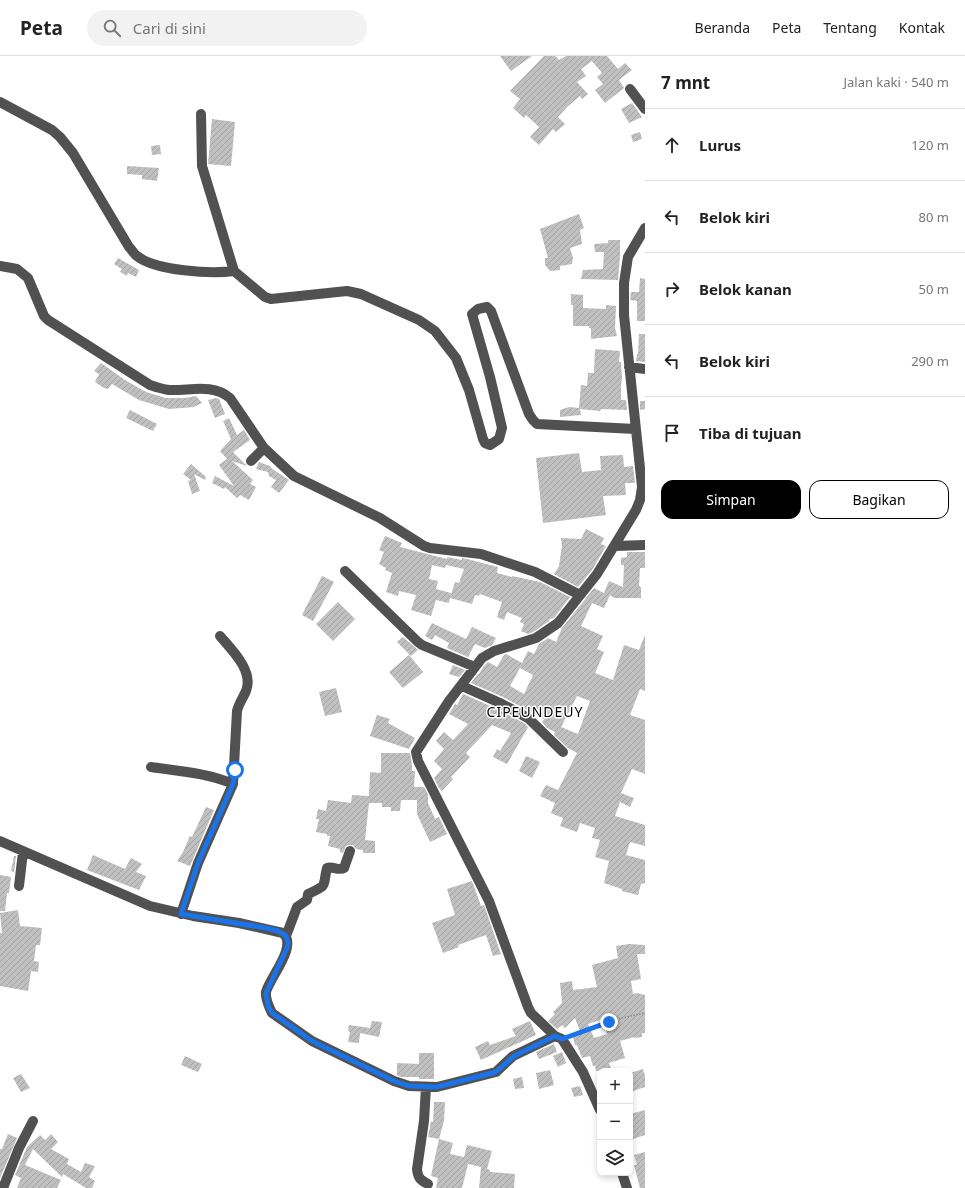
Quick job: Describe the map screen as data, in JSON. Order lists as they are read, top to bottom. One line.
{"districts":["CIPEUNDEUY"],"page":{"header":"Peta","search":"Cari di sini","nav":["Beranda","Peta","Tentang","Kontak"],"heading":["7 mnt","Jalan kaki · 540 m"],"list":[["Lurus","120 m"],["Belok kiri","80 m"],["Belok kanan","50 m"],["Belok kiri","290 m"],"Tiba di tujuan"],"buttons":["Simpan","Bagikan"],"map_buttons":["+","−"]}}
